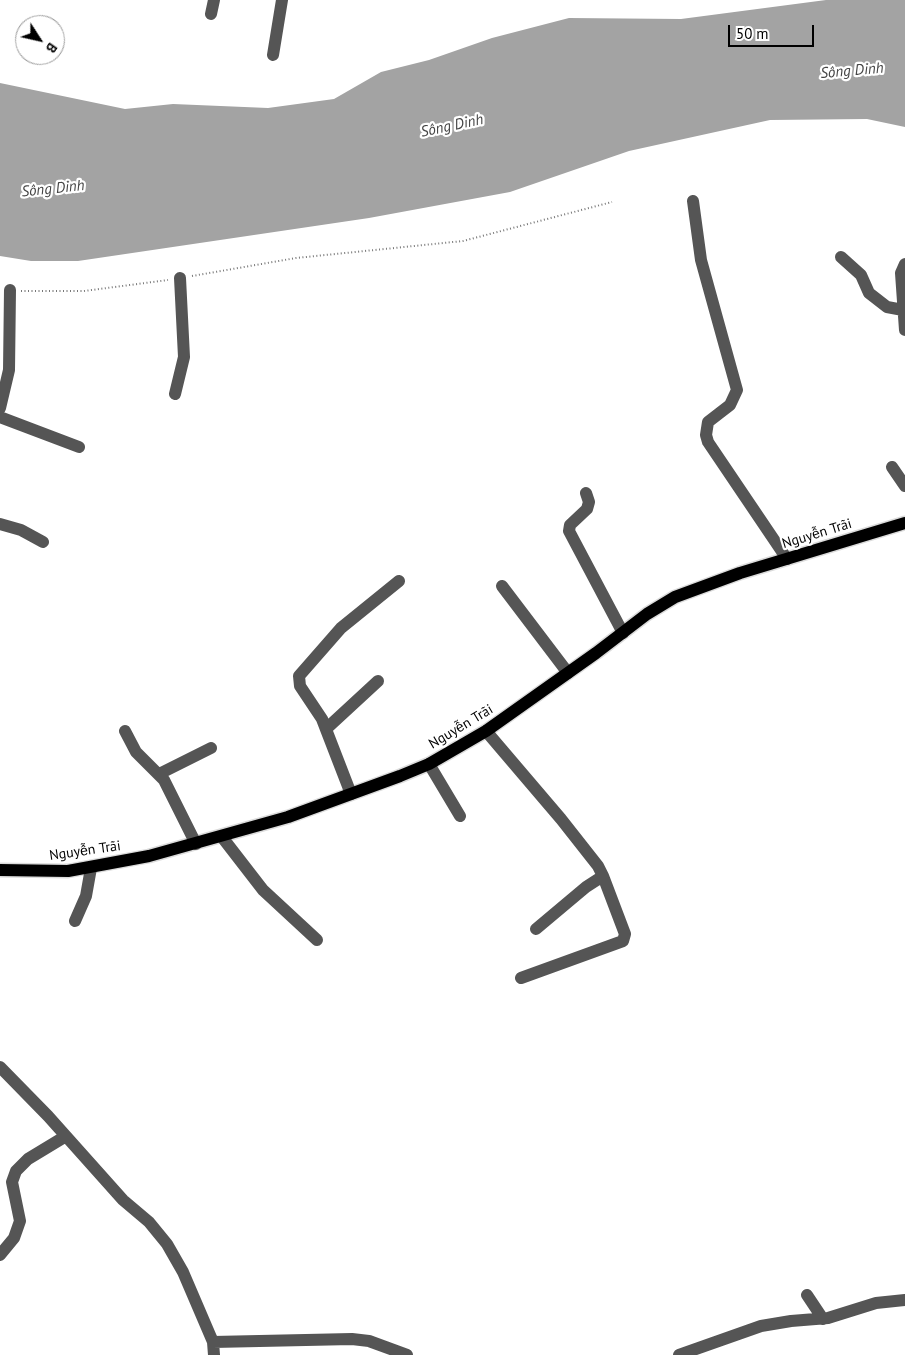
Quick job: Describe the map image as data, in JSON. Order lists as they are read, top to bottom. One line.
{"streets":{"main road":["Nguyễn Trãi"]},"water":["Sông Dinh"],"scale_bar":"50 m","north":"bottom right"}
